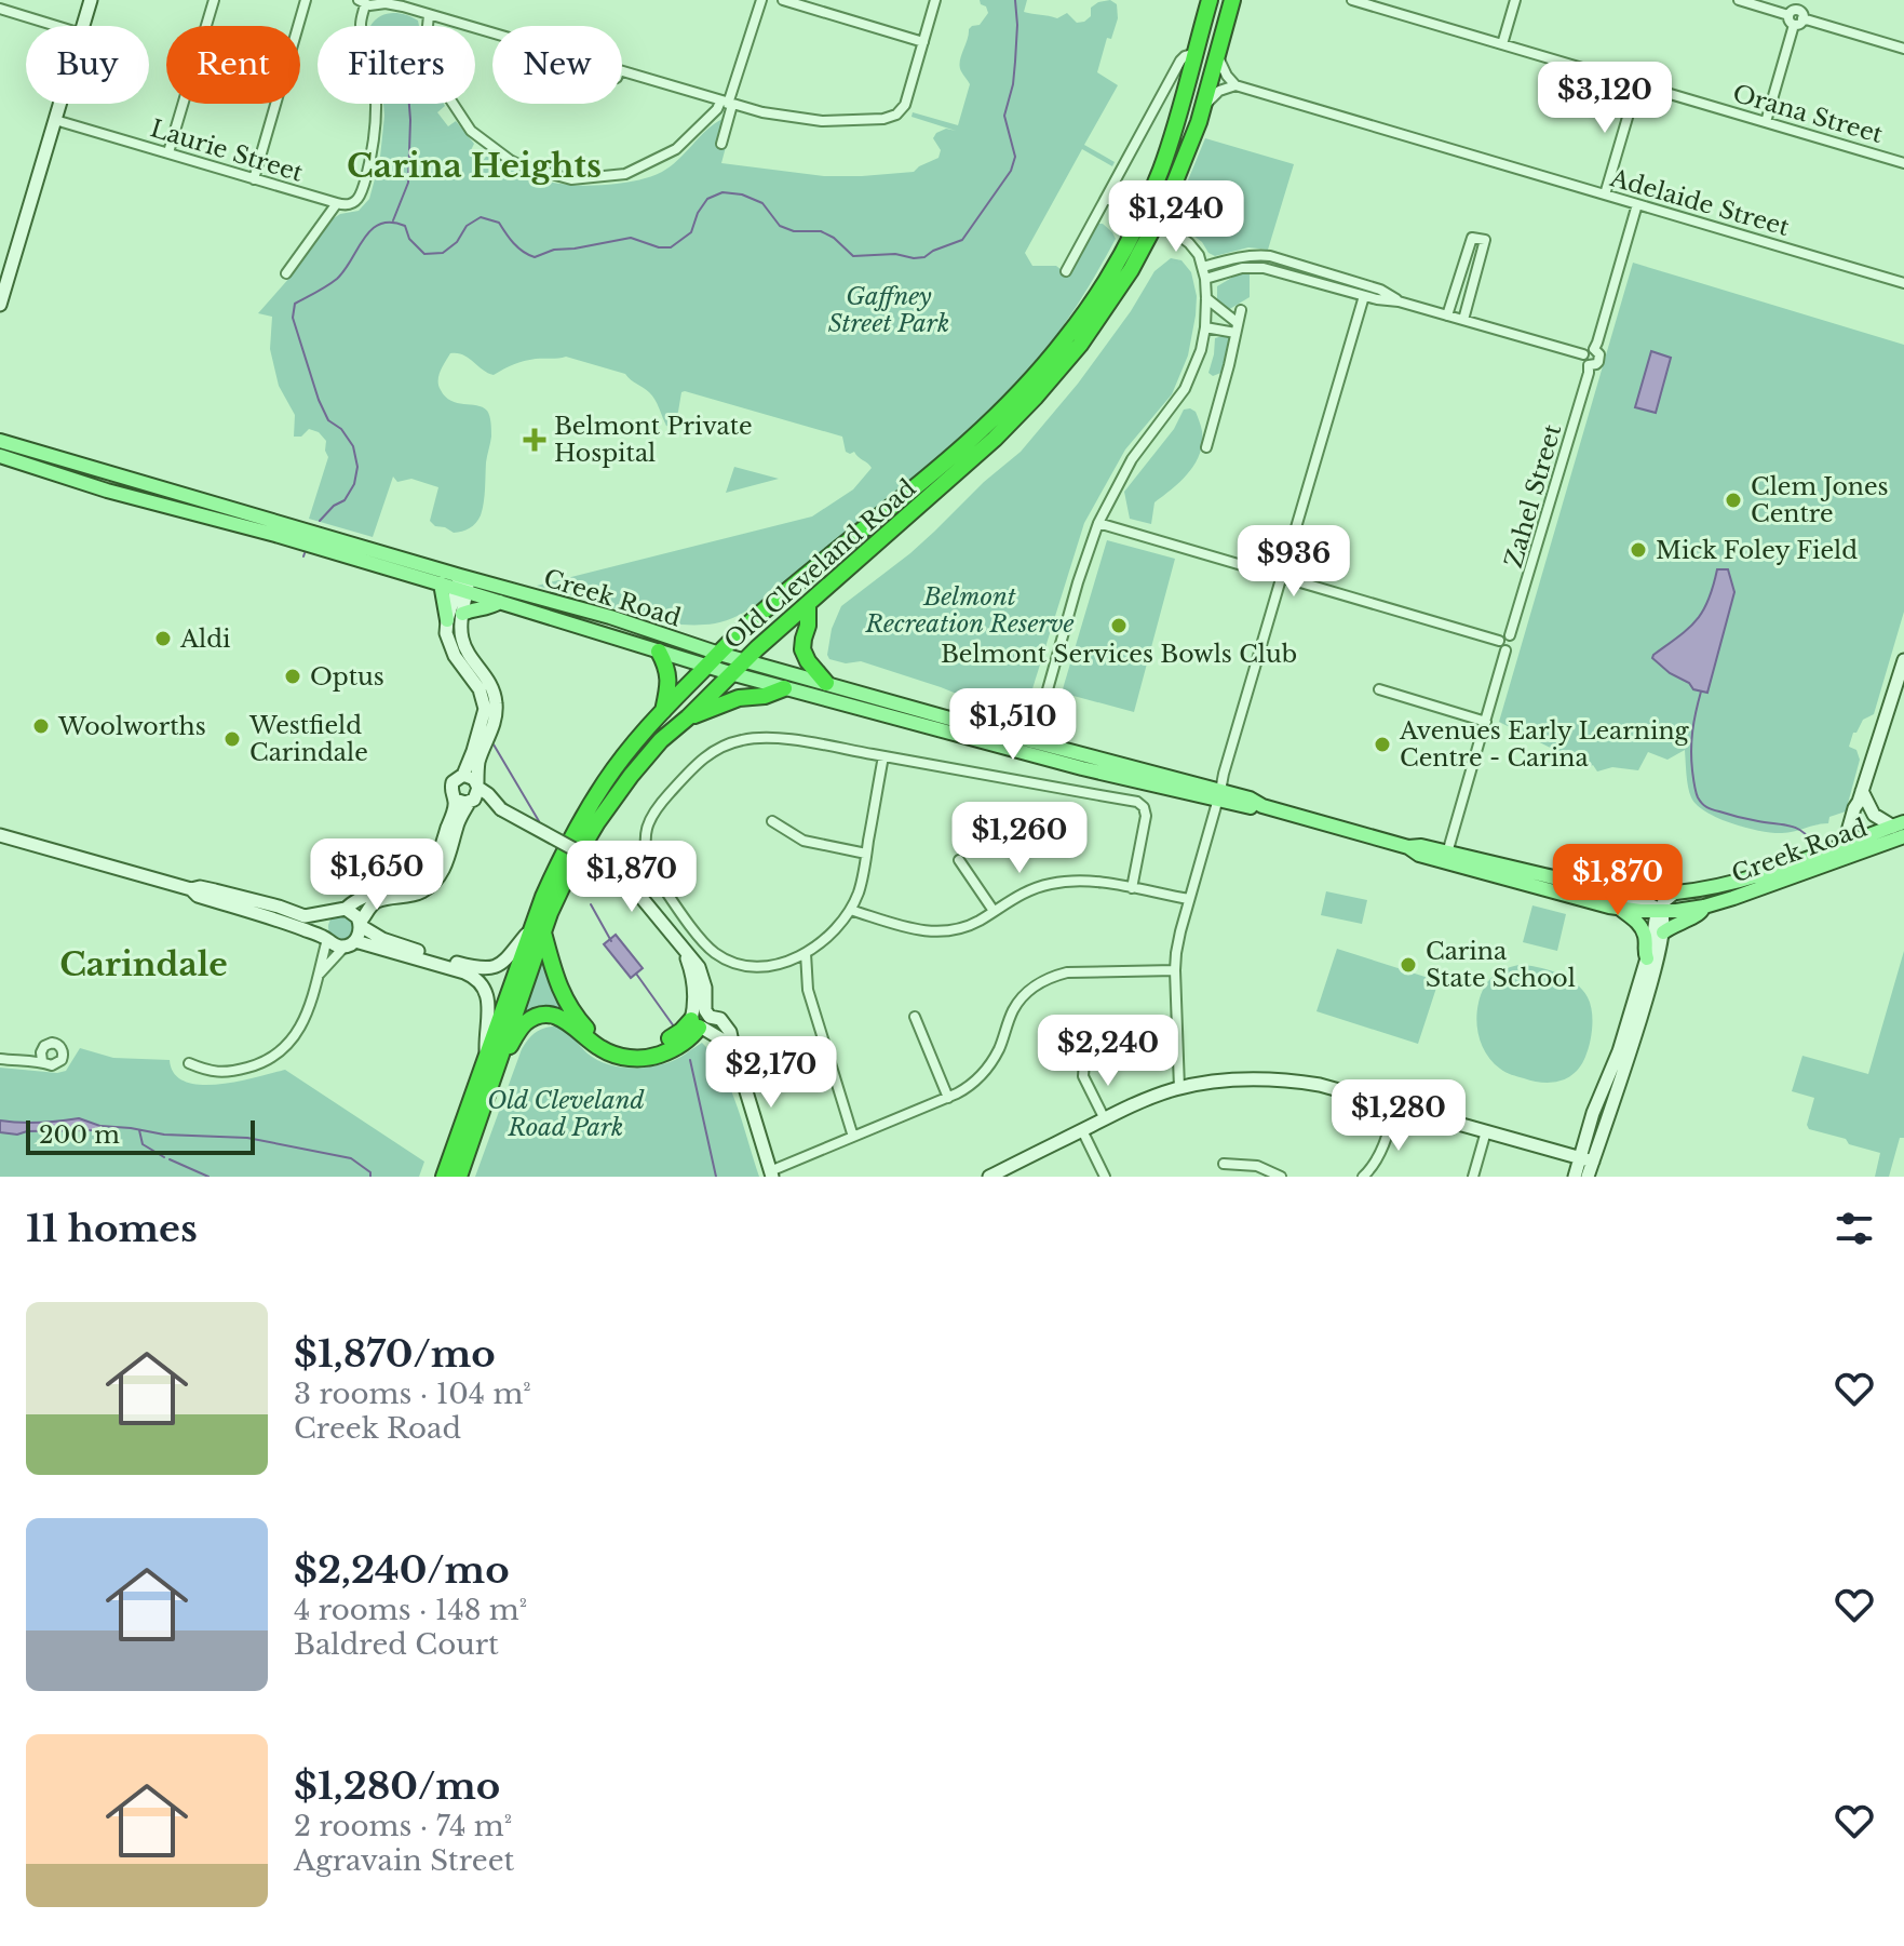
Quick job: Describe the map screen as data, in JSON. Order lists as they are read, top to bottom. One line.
{"streets":{"highway":["Old Cleveland Road"],"main road":["Creek Road"],"street":["Orana Street","Laurie Street","Adelaide Street","Zahel Street"]},"crossings":[["Old Cleveland Road","Creek Road"]],"districts":["Carina Heights","Carindale"],"parks":["Gaffney Street Park","Belmont Recreation Reserve","Old Cleveland Road Park"],"places":{"health":["Belmont Private Hospital"],"other":["Clem Jones Centre","Mick Foley Field","Belmont Services Bowls Club","Aldi","Optus","Woolworths","Westfield Carindale","Avenues Early Learning Centre - Carina","Carina State School"]},"scale_bar":"200 m","page":{"chip":["Buy","Rent","Filters","New"],"price":["$3,120","$1,240","$936","$1,510","$1,260","$1,650","$1,870","$1,870","$2,240","$2,170","$1,280"],"scale":"200 m","heading":"11 homes","list":[{"name":"$1,870/mo","note":"3 rooms · 104 m² · Creek Road"},{"name":"$2,240/mo","note":"4 rooms · 148 m² · Baldred Court"},{"name":"$1,280/mo","note":"2 rooms · 74 m² · Agravain Street"}]}}
